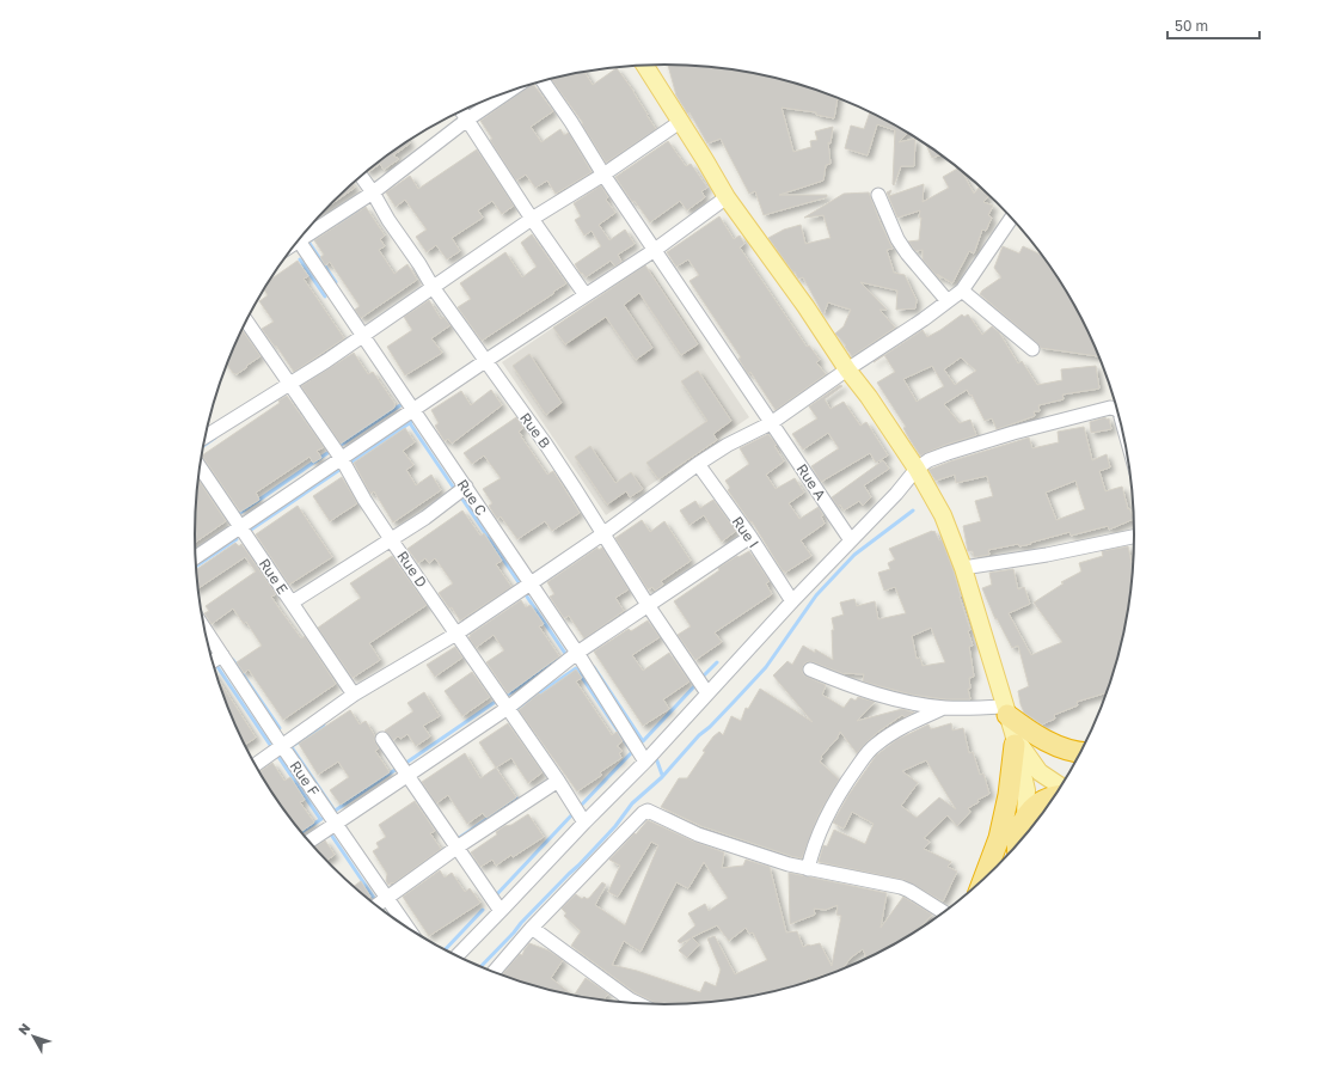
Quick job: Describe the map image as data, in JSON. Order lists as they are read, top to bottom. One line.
{"streets":{"street":["Rue B","Rue A","Rue C","Rue I","Rue D","Rue E","Rue F"]},"scale_bar":"50 m","north":"top left"}
